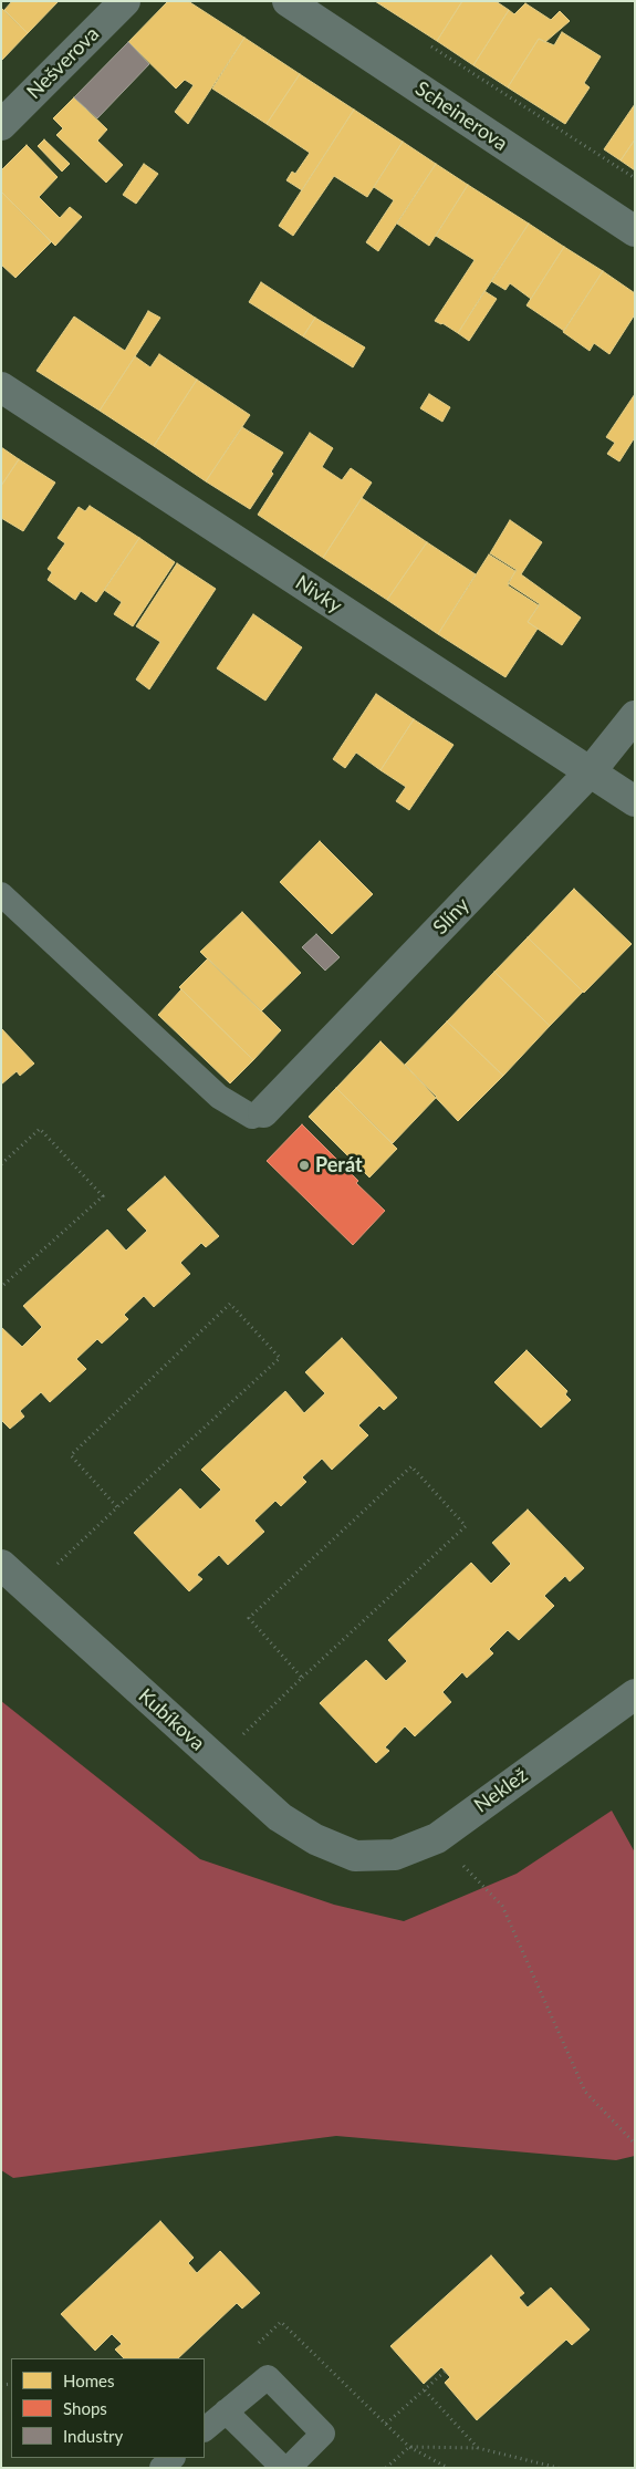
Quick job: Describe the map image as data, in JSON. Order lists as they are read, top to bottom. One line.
{"streets":{"street":["Nešverova","Scheinerova","Nivky","Slíny","Kubíkova","Neklež"]},"crossings":[["Nivky","Slíny"],["Kubíkova","Neklež"]],"places":["Perát"],"legend":["Homes","Shops","Industry"]}
